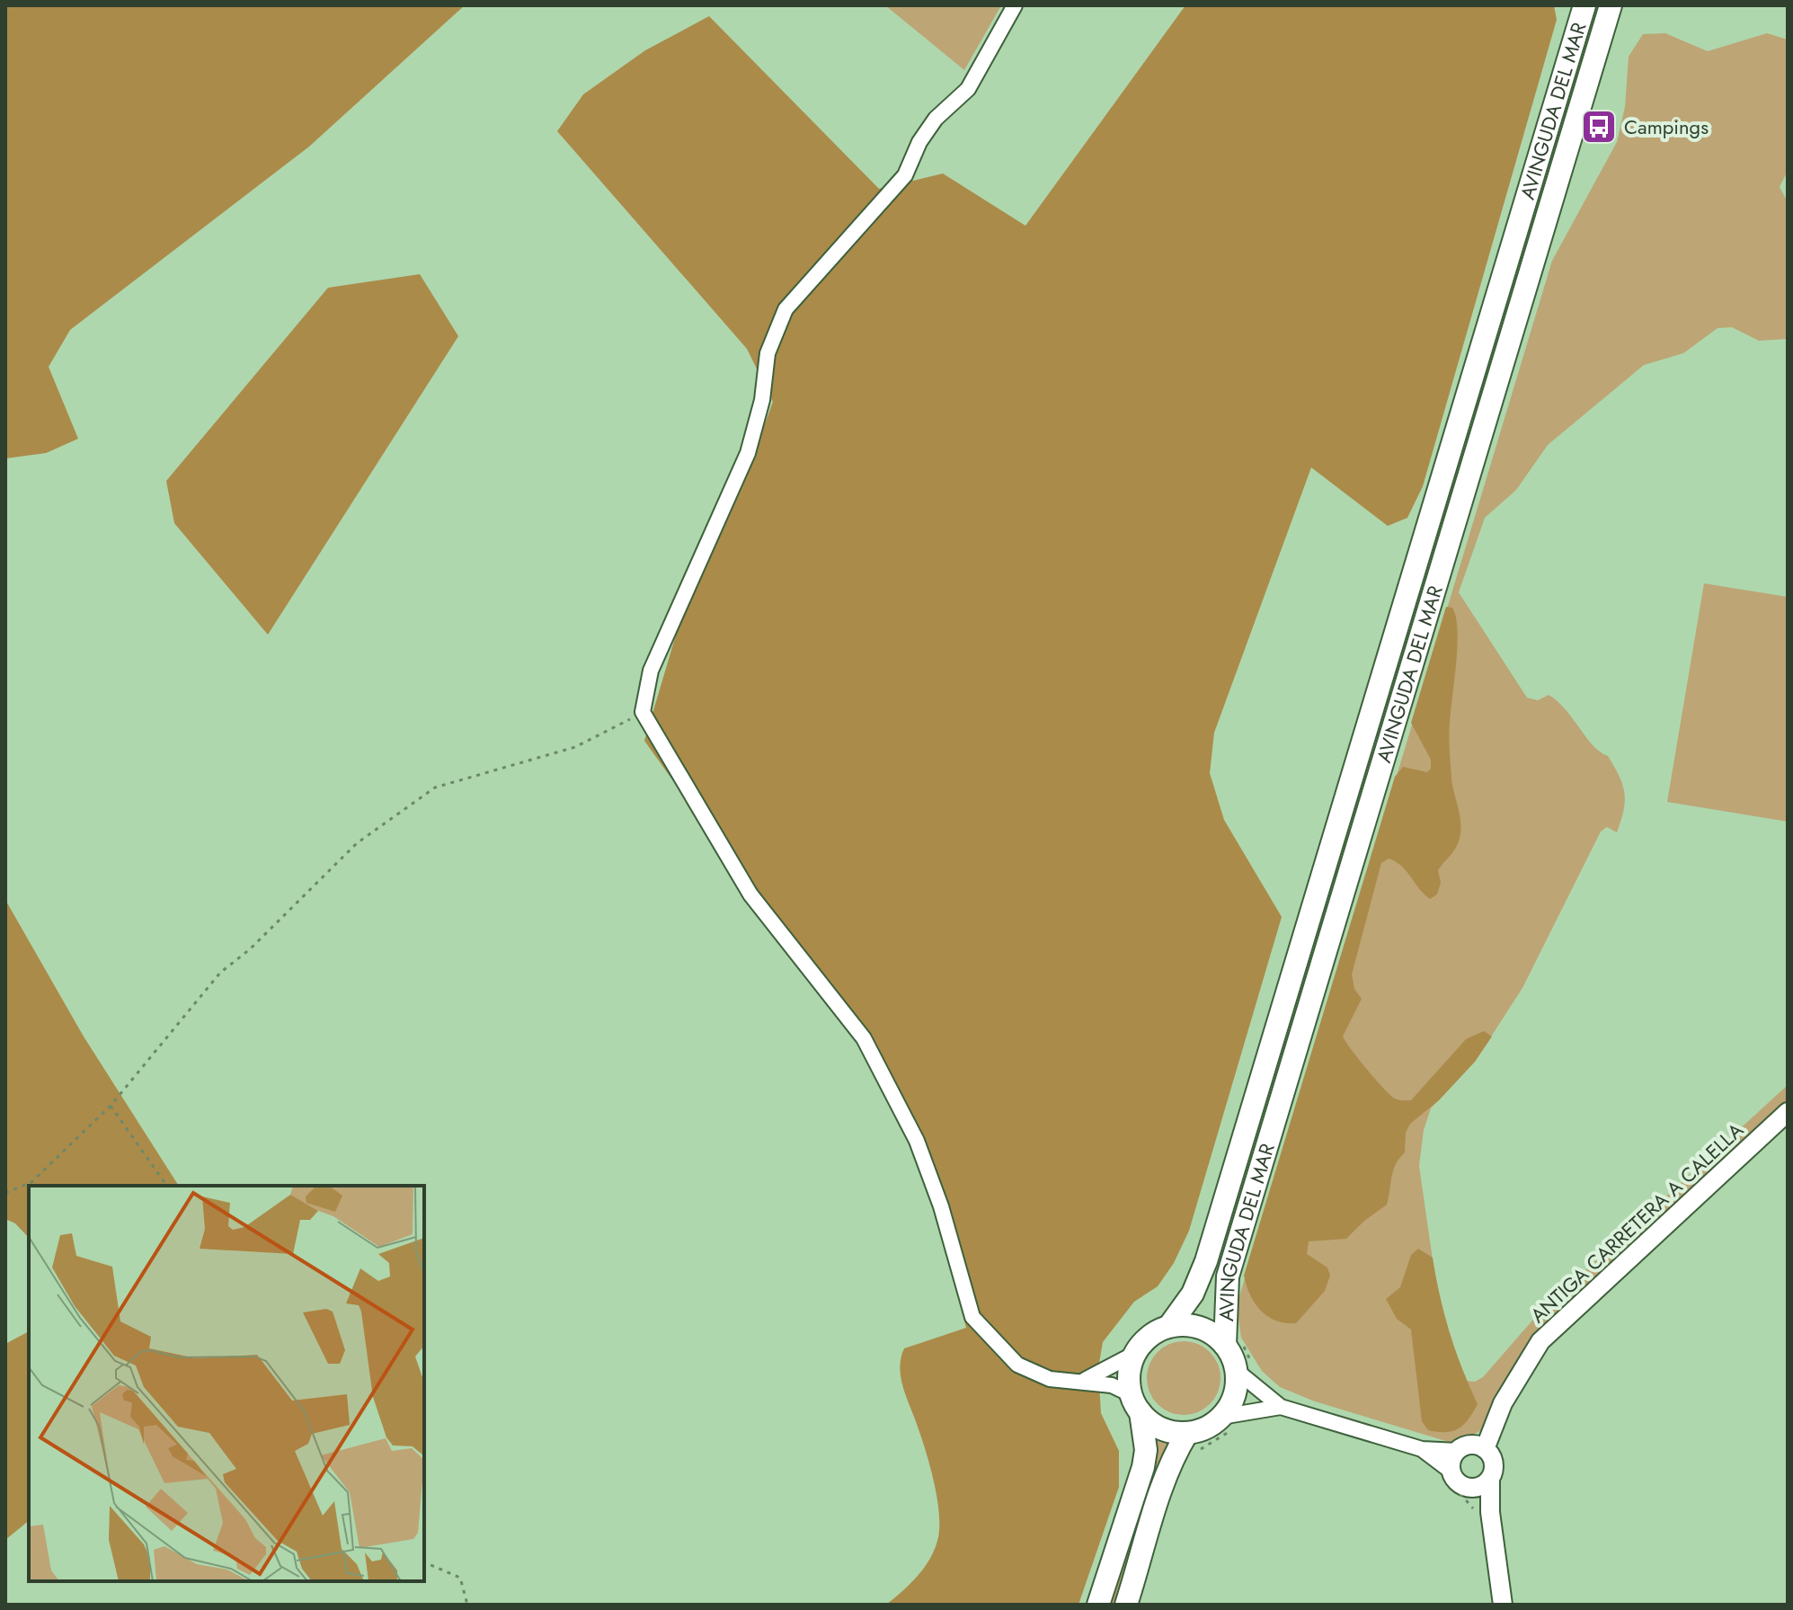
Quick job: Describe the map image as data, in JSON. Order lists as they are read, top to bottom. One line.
{"streets":{"main road":["AVINGUDA DEL MAR"],"street":["ANTIGA CARRETERA A CALELLA"]},"places":{"bus stop":["Campings"]}}
